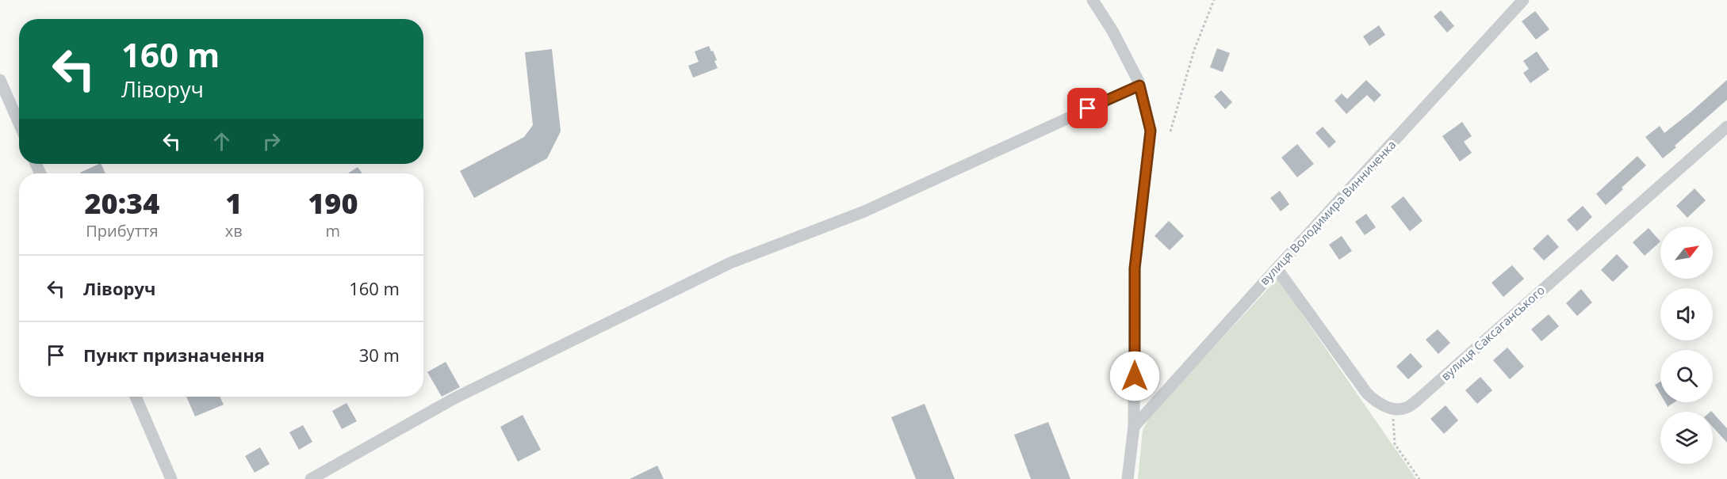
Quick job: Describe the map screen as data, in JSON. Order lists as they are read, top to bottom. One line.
{"streets":{"street":["вулиця Володимира Винниченка","вулиця Саксаганського"]},"north":"top right","page":{"turn":["160 m","Ліворуч"],"eta":["20:34","Прибуття","1","хв","190","m"],"list":[{"name":"Ліворуч","value":"160 m"},{"name":"Пункт призначення","value":"30 m"}]}}
